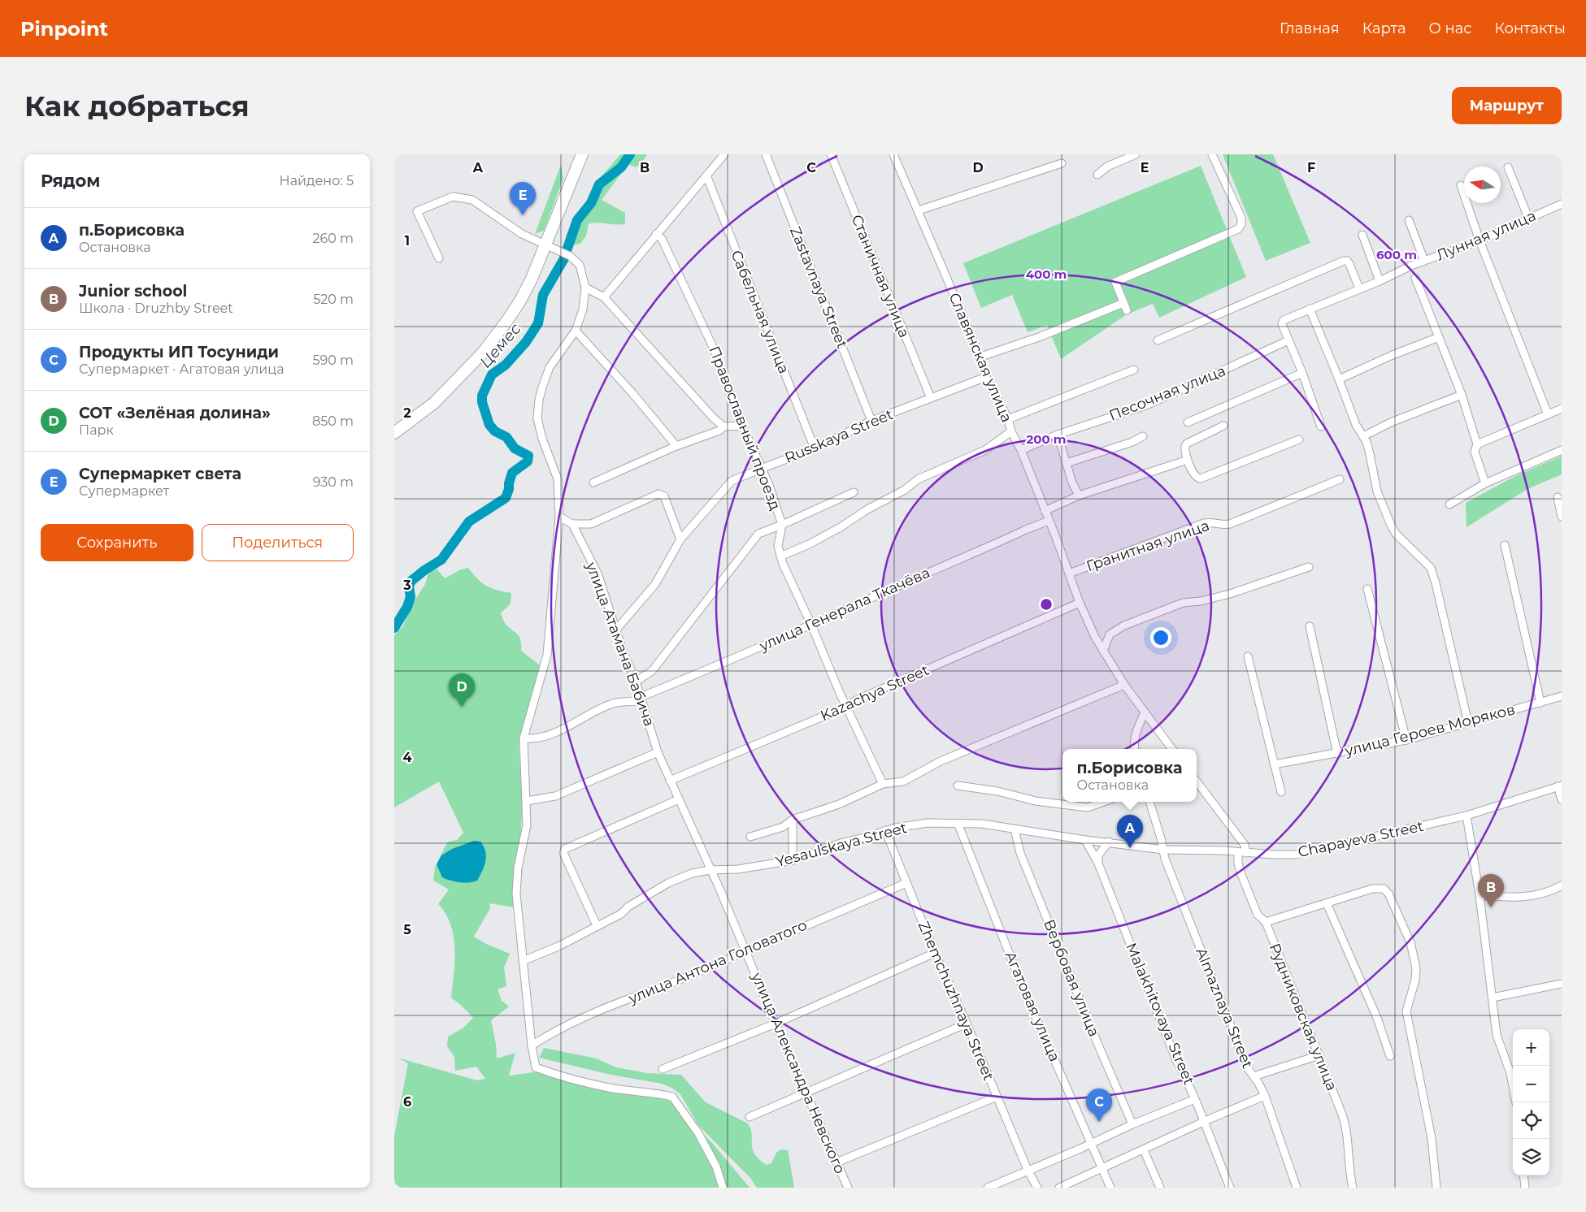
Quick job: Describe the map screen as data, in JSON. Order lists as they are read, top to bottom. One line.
{"streets":{"street":["Лунная улица","Станичная улица","Zastavnaya Street","Сабельная улица","Славянская улица","Песочная улица","Православный проезд","Russkaya Street","Гранитная улица","улица Генерала Ткачёва","улица Атамана Бабича","Kazachya Street","улица Героев Моряков","Chapayeva Street","Yesaulskaya Street","улица Антона Головатого","Вербовая улица","Zhemchuzhnaya Street","Агатовая улица","Almaznaya Street","Malakhitovaya Street","Рудниковская улица","улица Александра Невского"]},"crossings":[["Лунная улица","Песочная улица"],["Станичная улица","Russkaya Street"],["Zastavnaya Street","Russkaya Street"],["Сабельная улица","Russkaya Street"],["Славянская улица","Песочная улица"],["Славянская улица","Russkaya Street"],["Славянская улица","Гранитная улица"],["Славянская улица","улица Генерала Ткачёва"],["Славянская улица","Kazachya Street"],["Православный проезд","Russkaya Street"],["Православный проезд","улица Генерала Ткачёва"],["Православный проезд","Kazachya Street"],["Russkaya Street","улица Атамана Бабича"],["улица Генерала Ткачёва","улица Атамана Бабича"],["улица Атамана Бабича","Kazachya Street"],["улица Атамана Бабича","улица Александра Невского"],["Chapayeva Street","Yesaulskaya Street"],["Chapayeva Street","Almaznaya Street"],["Chapayeva Street","Рудниковская улица"],["Yesaulskaya Street","Вербовая улица"],["Yesaulskaya Street","Zhemchuzhnaya Street"],["Yesaulskaya Street","Агатовая улица"],["Yesaulskaya Street","Almaznaya Street"],["Yesaulskaya Street","Malakhitovaya Street"],["Yesaulskaya Street","улица Александра Невского"],["улица Антона Головатого","Zhemchuzhnaya Street"],["улица Антона Головатого","улица Александра Невского"]],"water":["Цемес"],"north":"left","page":{"header":"Pinpoint","nav":["Главная","Карта","О нас","Контакты"],"buttons":["Маршрут",["Сохранить","Поделиться"]],"title":"Как добраться","heading":["Рядом","Найдено: 5"],"pins":["E","D","A","B","C"],"list":[{"mark":"A","name":"п.Борисовка","note":"Остановка","value":"260 m"},{"mark":"B","name":"Junior school","note":"Школа · Druzhby Street","value":"520 m"},{"mark":"C","name":"Продукты ИП Тосуниди","note":"Супермаркет · Агатовая улица","value":"590 m"},{"mark":"D","name":"СОТ «Зелёная долина»","note":"Парк","value":"850 m"},{"mark":"E","name":"Супермаркет света","note":"Супермаркет","value":"930 m"}],"popup":["п.Борисовка","Остановка"],"map_buttons":["+","−"]},"grid":{"columns":["A","B","C","D","E","F"],"rows":["1","2","3","4","5","6"]},"rings":["600 m","400 m","200 m"]}
